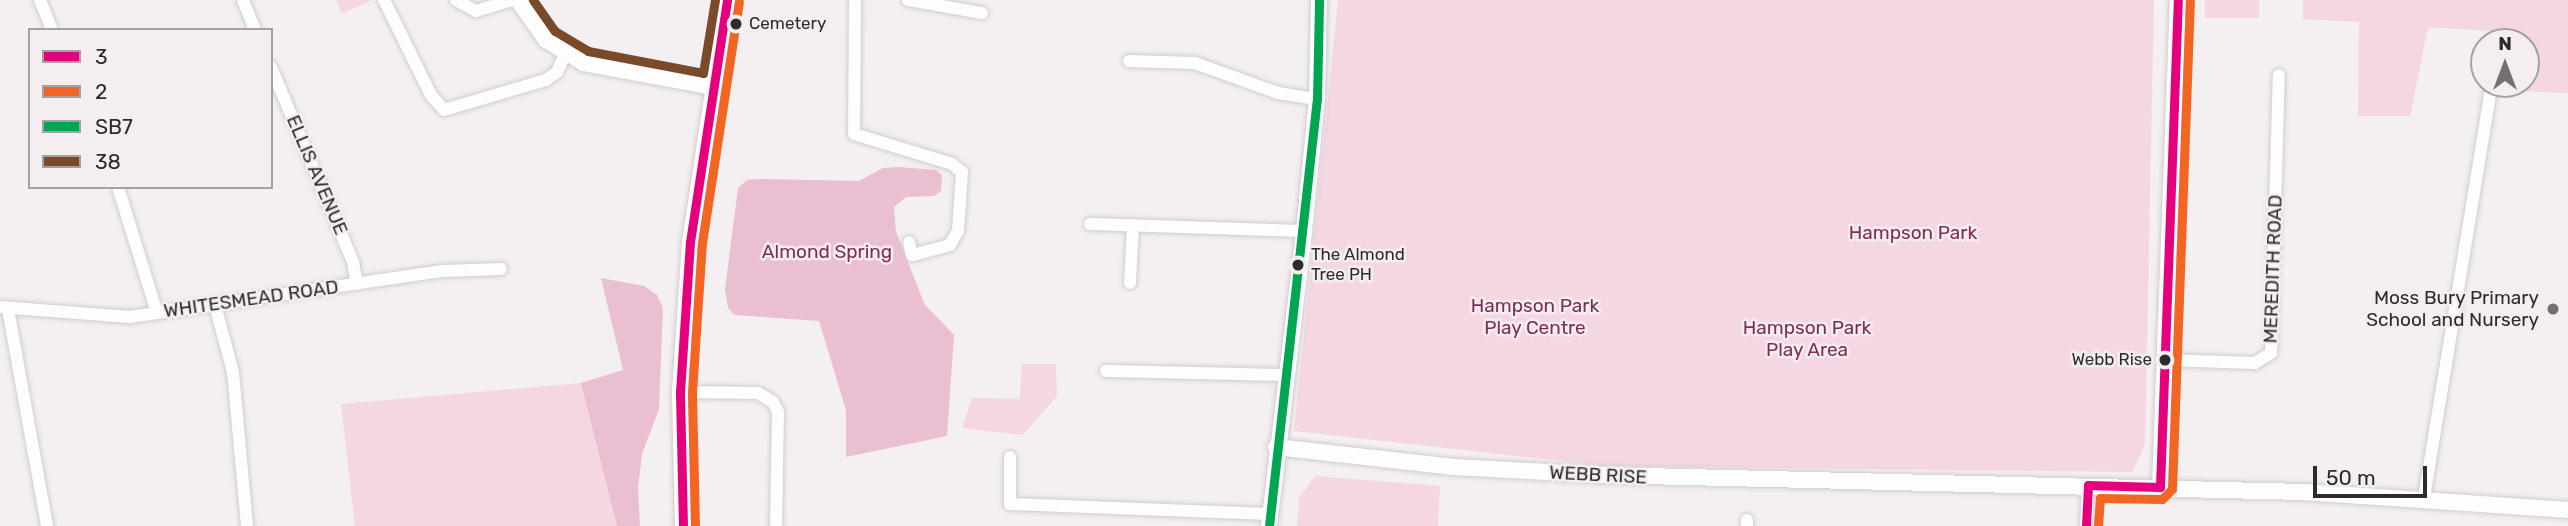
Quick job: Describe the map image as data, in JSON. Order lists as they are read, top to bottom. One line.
{"streets":{"street":["ELLIS AVENUE","MEREDITH ROAD","WHITESMEAD ROAD","WEBB RISE"]},"crossings":[["ELLIS AVENUE","WHITESMEAD ROAD"]],"parks":["Hampson Park","Almond Spring","Hampson Park Play Centre","Hampson Park Play Area"],"places":["Cemetery","The Almond Tree PH","Moss Bury Primary School and Nursery","Webb Rise"],"lines":["transit line 3","transit line 2","transit line SB7","transit line 38"],"legend":["3","2","SB7","38"],"scale_bar":"50 m","north":"top"}
